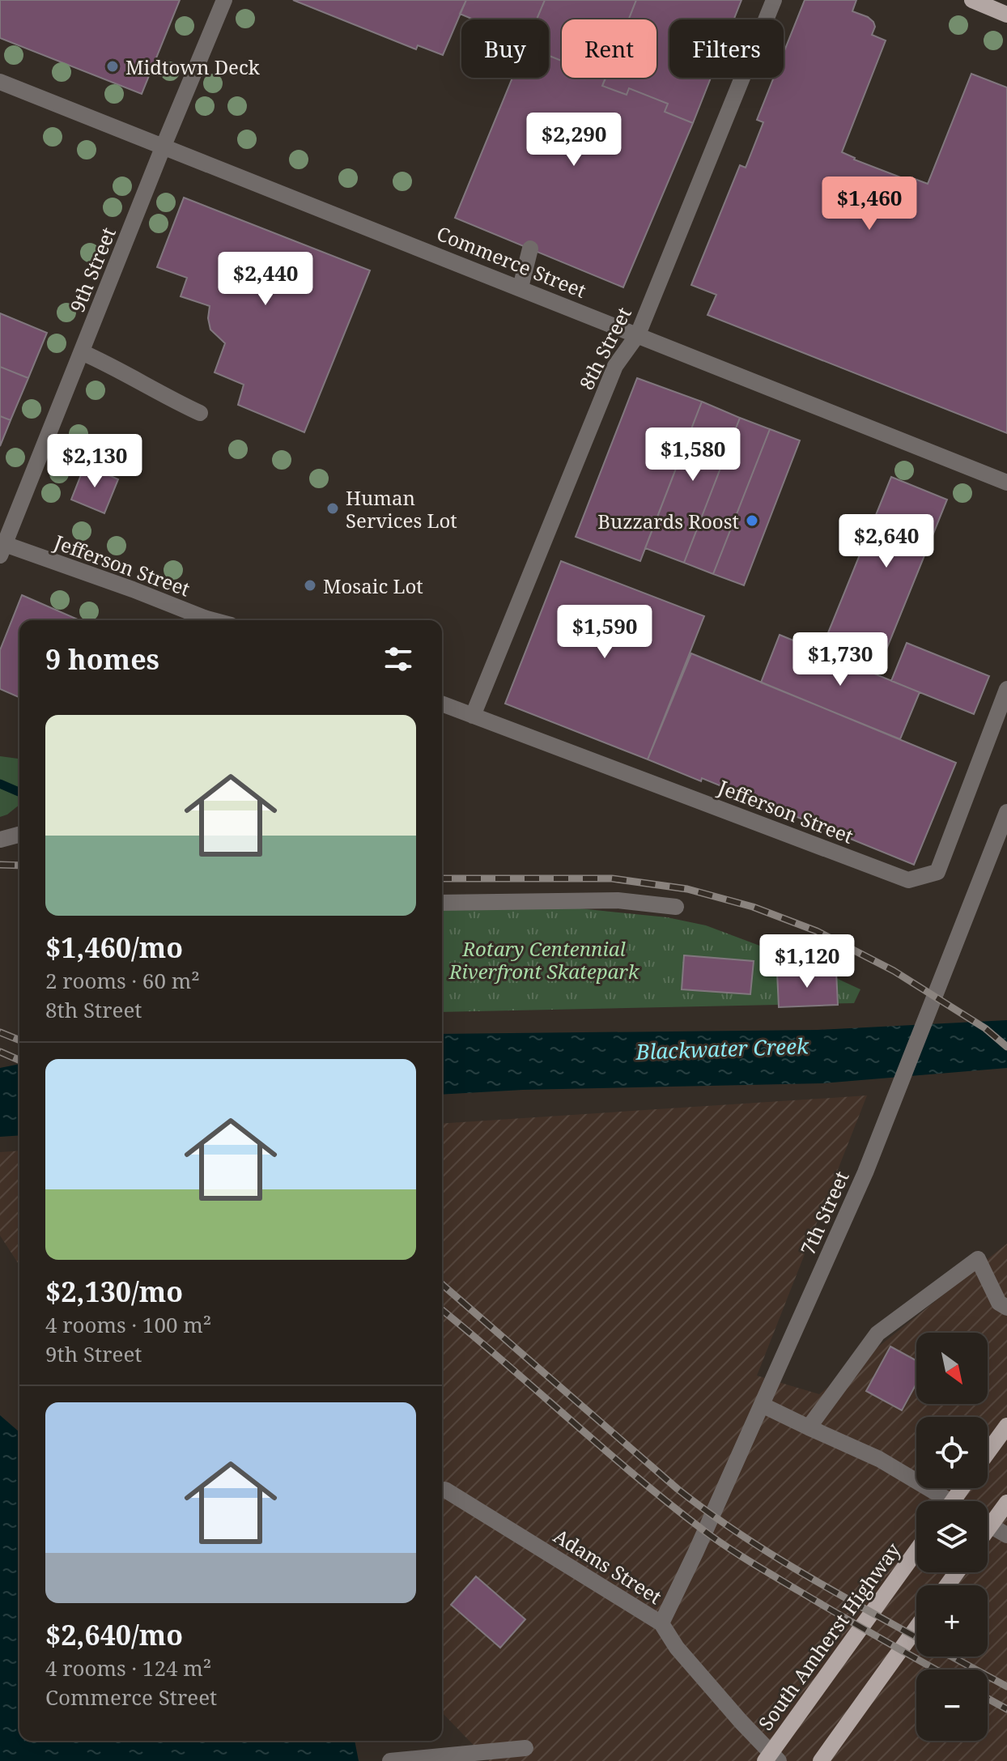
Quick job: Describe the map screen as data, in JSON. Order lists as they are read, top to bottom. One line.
{"streets":{"main road":["South Amherst Highway"],"street":["Commerce Street","9th Street","8th Street","Jefferson Street","7th Street","Adams Street"]},"crossings":[["Commerce Street","9th Street"],["Commerce Street","8th Street"],["9th Street","Jefferson Street"],["8th Street","Jefferson Street"],["7th Street","Adams Street"]],"water":["Blackwater Creek"],"parks":["Rotary Centennial Riverfront Skatepark"],"places":["Midtown Deck","Human Services Lot","Buzzards Roost","Mosaic Lot"],"north":"bottom right","page":{"chip":["Buy","Rent","Filters"],"price":["$2,290","$1,460","$2,440","$1,580","$2,130","$2,640","$1,590","$1,730","$1,120"],"heading":"9 homes","list":[{"name":"$1,460/mo","note":"2 rooms · 60 m² · 8th Street"},{"name":"$2,130/mo","note":"4 rooms · 100 m² · 9th Street"},{"name":"$2,640/mo","note":"4 rooms · 124 m² · Commerce Street"}],"map_buttons":["+","−"]}}
